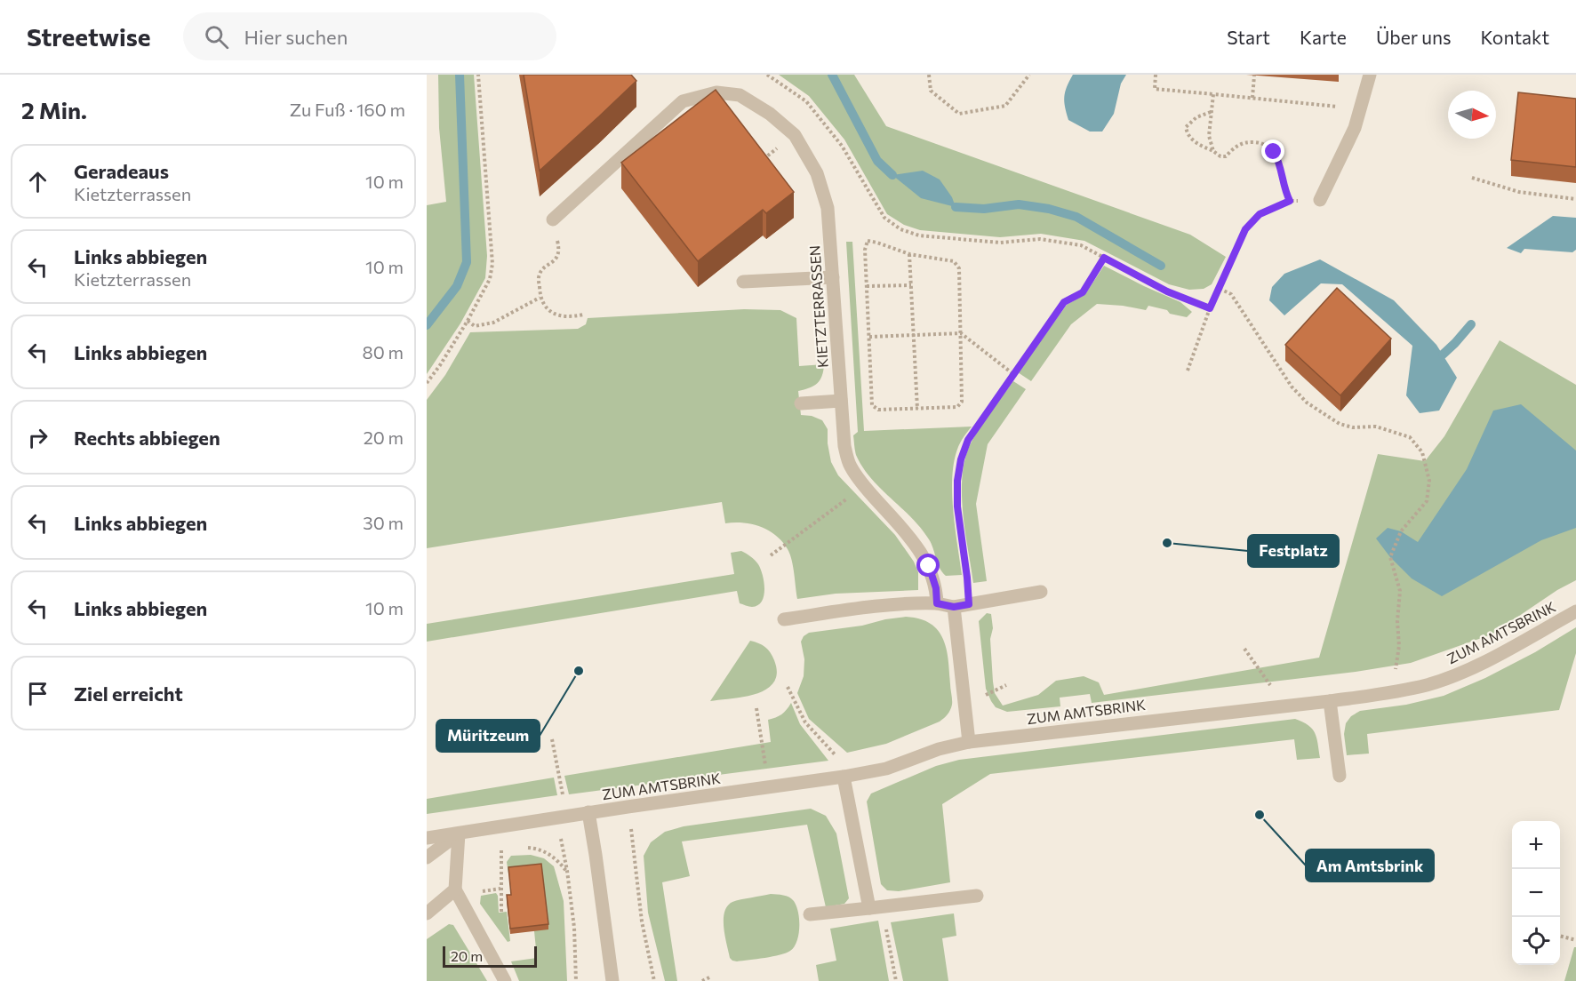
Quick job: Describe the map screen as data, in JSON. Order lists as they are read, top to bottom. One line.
{"streets":{"street":["KIETZTERRASSEN","ZUM AMTSBRINK"]},"places":["Festplatz","Müritzeum","Am Amtsbrink"],"scale_bar":"20 m","north":"right","page":{"header":"Streetwise","search":"Hier suchen","nav":["Start","Karte","Über uns","Kontakt"],"heading":["2 Min.","Zu Fuß · 160 m"],"list":[["Geradeaus","Kietzterrassen","10 m"],["Links abbiegen","Kietzterrassen","10 m"],["Links abbiegen","80 m"],["Rechts abbiegen","20 m"],["Links abbiegen","30 m"],["Links abbiegen","10 m"],"Ziel erreicht"],"map_buttons":["+","−"],"scale":"20 m"}}
